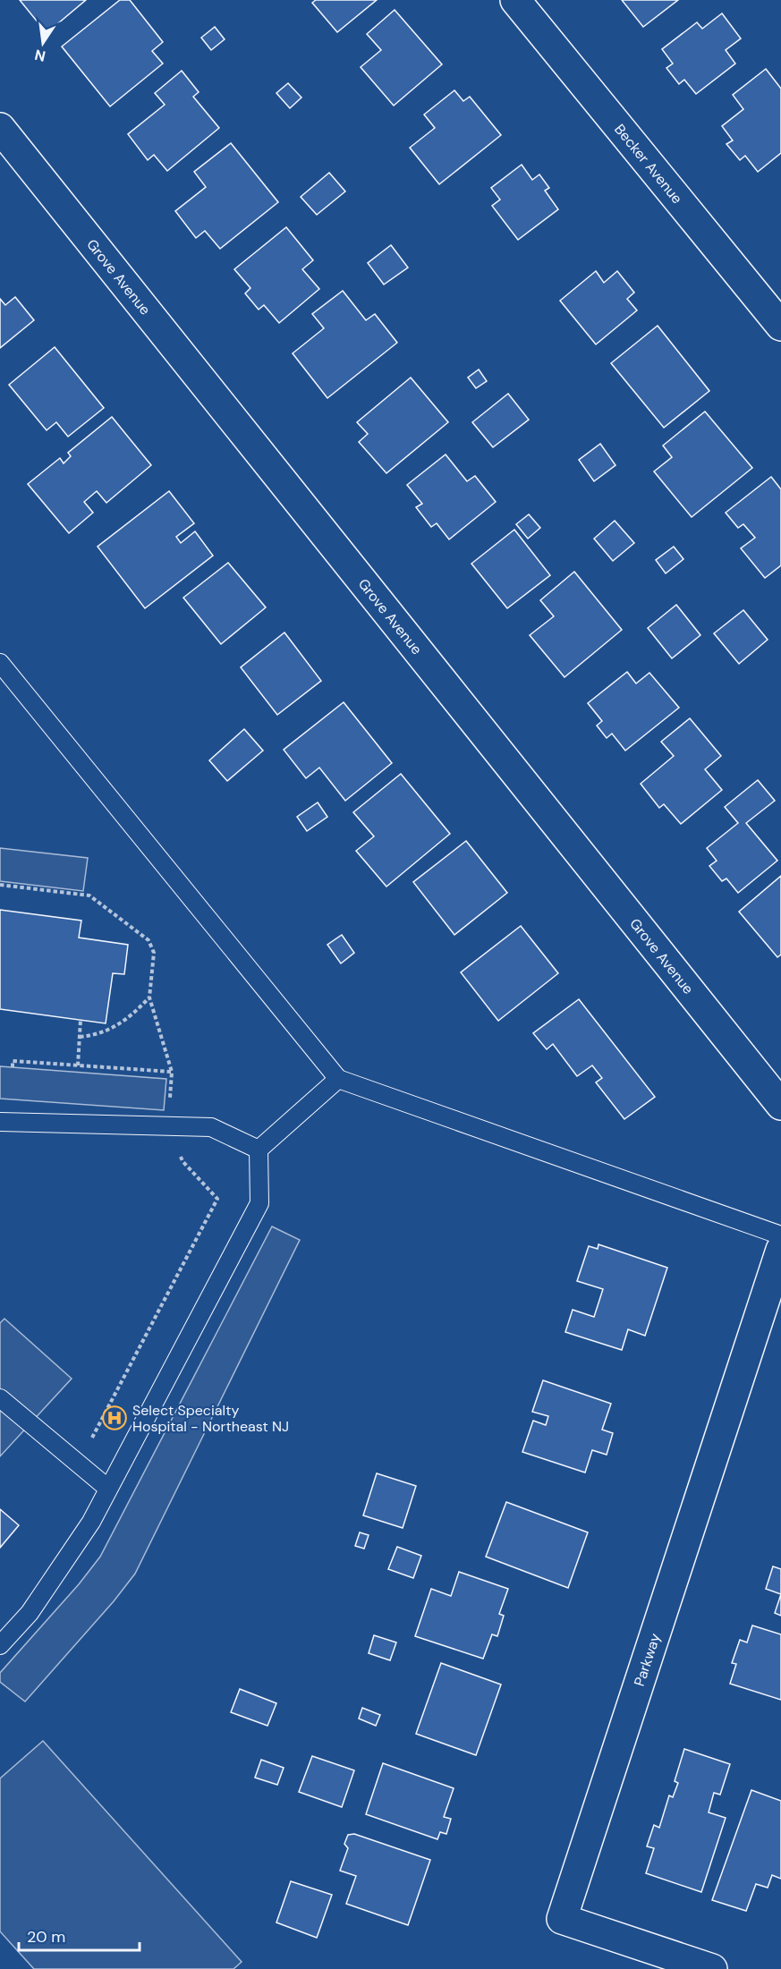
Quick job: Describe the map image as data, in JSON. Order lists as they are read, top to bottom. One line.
{"streets":{"street":["Becker Avenue","Grove Avenue","Parkway"]},"places":{"hospital":["Select Specialty Hospital - Northeast NJ"]},"scale_bar":"20 m","north":"bottom"}
